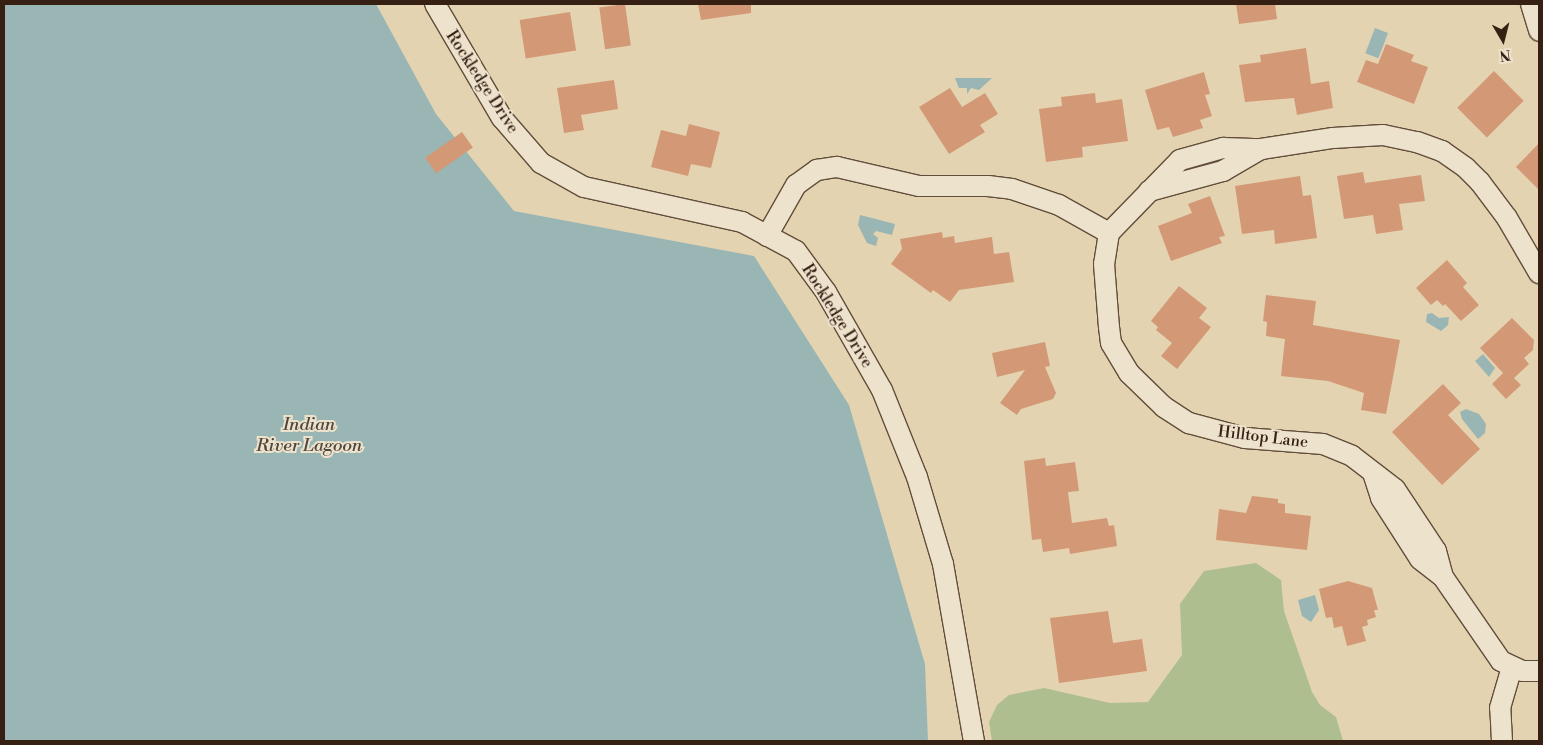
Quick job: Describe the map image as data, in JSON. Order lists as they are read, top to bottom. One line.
{"streets":{"street":["Rockledge Drive","Hilltop Lane"]},"water":["Indian River Lagoon"],"north":"bottom"}
